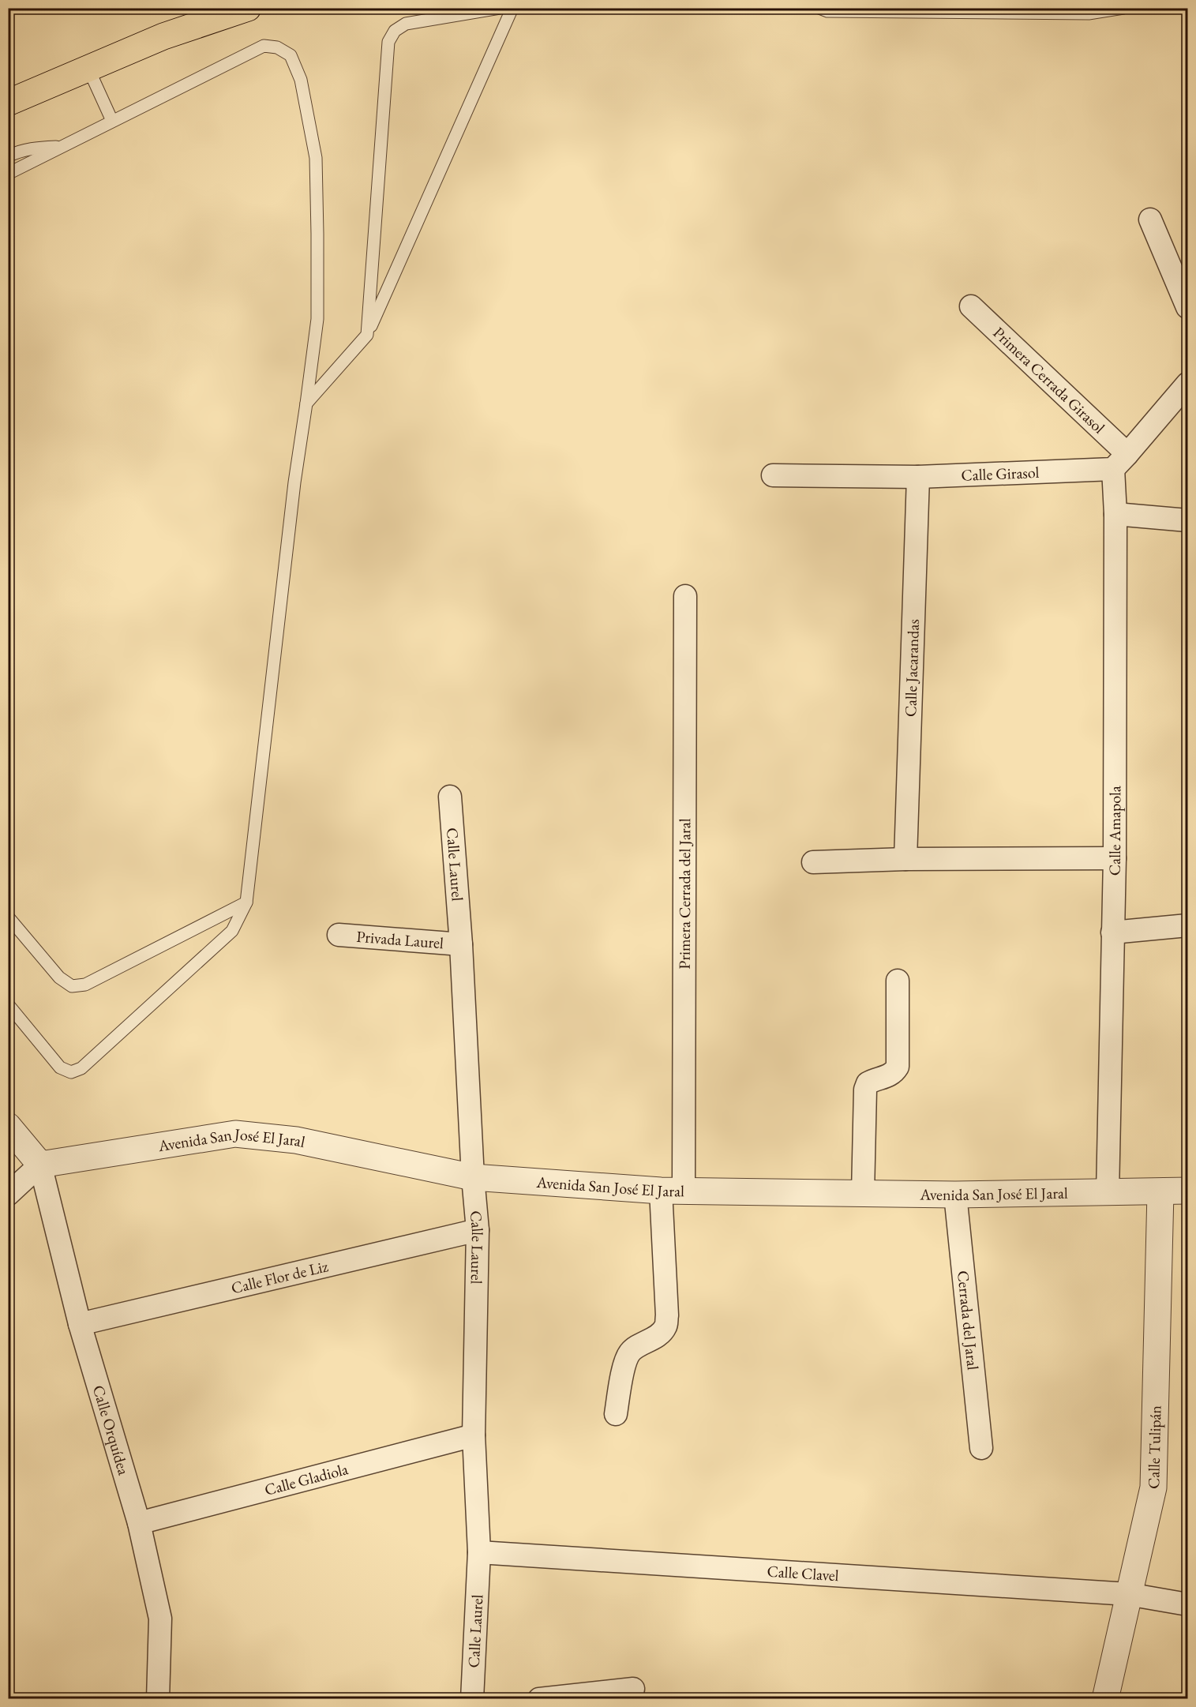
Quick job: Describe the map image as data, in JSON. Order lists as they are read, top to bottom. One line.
{"streets":{"street":["Primera Cerrada Girasol","Calle Girasol","Calle Jacarandas","Calle Amapola","Calle Laurel","Primera Cerrada del Jaral","Privada Laurel","Avenida San José El Jaral","Calle Flor de Liz","Cerrada del Jaral","Calle Orquídea","Calle Tulipán","Calle Gladiola","Calle Clavel"]},"crossings":[["Primera Cerrada Girasol","Calle Girasol"],["Primera Cerrada Girasol","Calle Amapola"],["Calle Girasol","Calle Jacarandas"],["Calle Girasol","Calle Amapola"],["Calle Amapola","Avenida San José El Jaral"],["Calle Laurel","Privada Laurel"],["Calle Laurel","Avenida San José El Jaral"],["Calle Laurel","Calle Flor de Liz"],["Calle Laurel","Calle Gladiola"],["Calle Laurel","Calle Clavel"],["Primera Cerrada del Jaral","Avenida San José El Jaral"],["Avenida San José El Jaral","Cerrada del Jaral"],["Avenida San José El Jaral","Calle Orquídea"],["Avenida San José El Jaral","Calle Tulipán"],["Calle Flor de Liz","Calle Orquídea"],["Calle Orquídea","Calle Gladiola"],["Calle Tulipán","Calle Clavel"]]}
